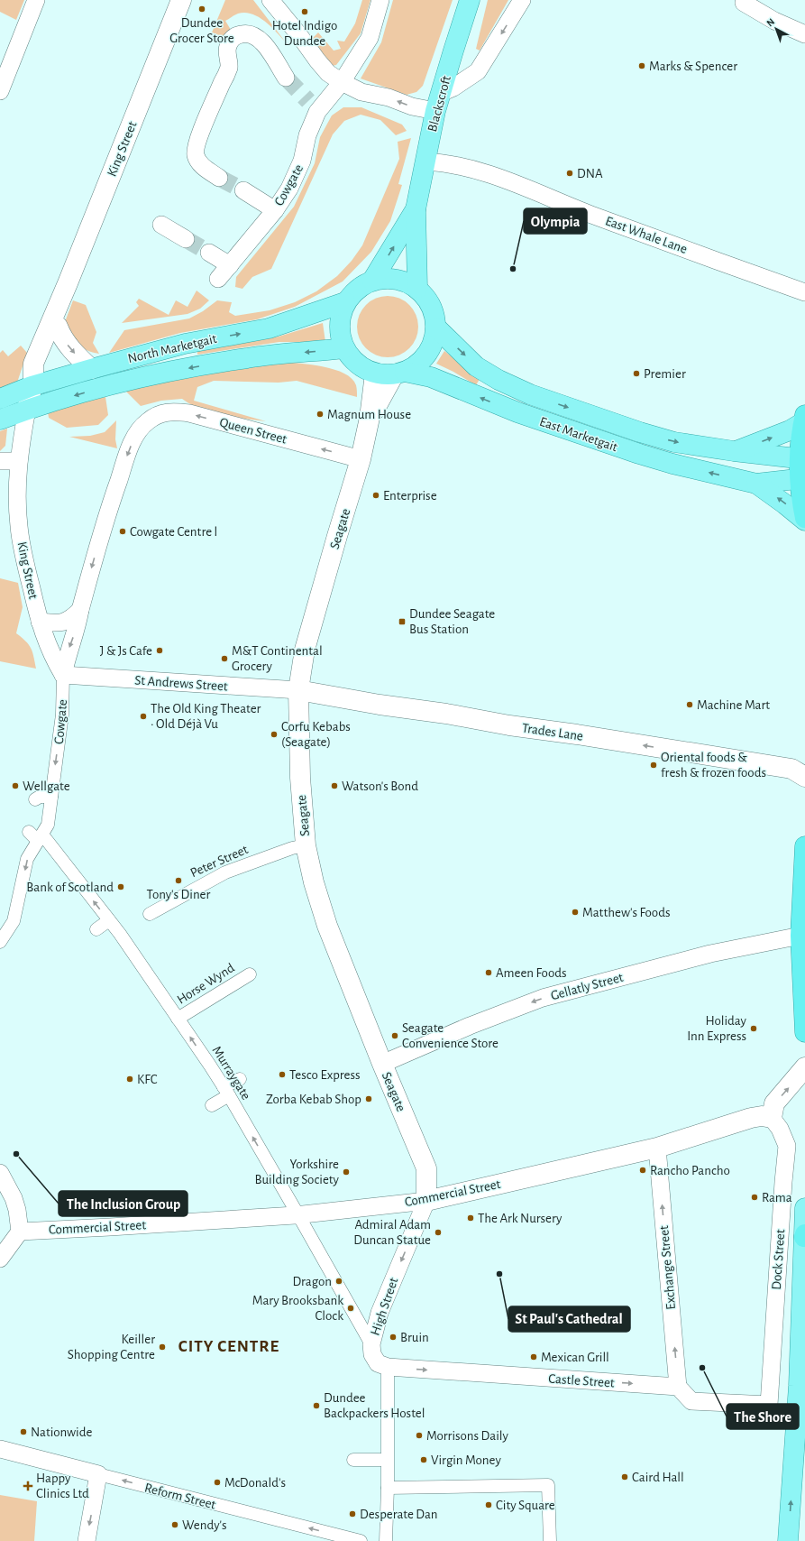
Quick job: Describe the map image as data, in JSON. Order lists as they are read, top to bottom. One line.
{"streets":{"main road":["Blackscroft","North Marketgait","East Marketgait"],"street":["King Street","Cowgate","East Whale Lane","Queen Street","Seagate","St Andrews Street","Trades Lane","Peter Street","Horse Wynd","Gellatly Street","Murraygate","Commercial Street","Dock Street","Exchange Street","High Street","Castle Street","Reform Street"]},"crossings":[["Blackscroft","East Whale Lane"],["Blackscroft","North Marketgait"],["Blackscroft","East Marketgait"],["Blackscroft","Seagate"],["King Street","Cowgate"],["King Street","North Marketgait"],["King Street","St Andrews Street"],["Cowgate","Queen Street"],["Cowgate","St Andrews Street"],["Cowgate","Murraygate"],["North Marketgait","East Marketgait"],["North Marketgait","Seagate"],["Queen Street","Seagate"],["East Marketgait","Seagate"],["Seagate","St Andrews Street"],["Seagate","Trades Lane"],["Seagate","Peter Street"],["Seagate","Gellatly Street"],["Seagate","Commercial Street"],["Seagate","High Street"],["St Andrews Street","Trades Lane"],["Horse Wynd","Murraygate"],["Murraygate","Commercial Street"],["Murraygate","High Street"],["Commercial Street","Dock Street"],["Commercial Street","Exchange Street"],["Commercial Street","High Street"],["Dock Street","Exchange Street"],["Dock Street","Castle Street"],["Exchange Street","Castle Street"],["High Street","Castle Street"]],"one_way":["Cowgate","Queen Street","Trades Lane","Gellatly Street","Murraygate","Exchange Street","High Street","Castle Street","Reform Street"],"districts":["CITY CENTRE"],"places":{"other":["Dundee Grocer Store","Hotel Indigo Dundee","Marks & Spencer","DNA","Olympia","Premier","Magnum House","Enterprise","Cowgate Centre l","J & Js Cafe","M&T Continental Grocery","Machine Mart","The Old King Theater • Old Déjà Vu","Corfu Kebabs (Seagate)","Oriental foods & fresh & frozen foods","Wellgate","Watson's Bond","Tony's Diner","Bank of Scotland","Matthew's Foods","Ameen Foods","Holiday Inn Express","Seagate Convenience Store","Tesco Express","KFC","Zorba Kebab Shop","The Inclusion Group","Rancho Pancho","Yorkshire Building Society","Rama","The Ark Nursery","Admiral Adam Duncan Statue","St Paul's Cathedral","Dragon","Mary Brooksbank Clock","Bruin","Keiller Shopping Centre","Mexican Grill","The Shore","Dundee Backpackers Hostel","Nationwide","Morrisons Daily","Virgin Money","Caird Hall","McDonald's","City Square","Desperate Dan","Wendy's"],"transit":["Dundee Seagate Bus Station"],"health":["Happy Clinics Ltd"]},"north":"top left"}
